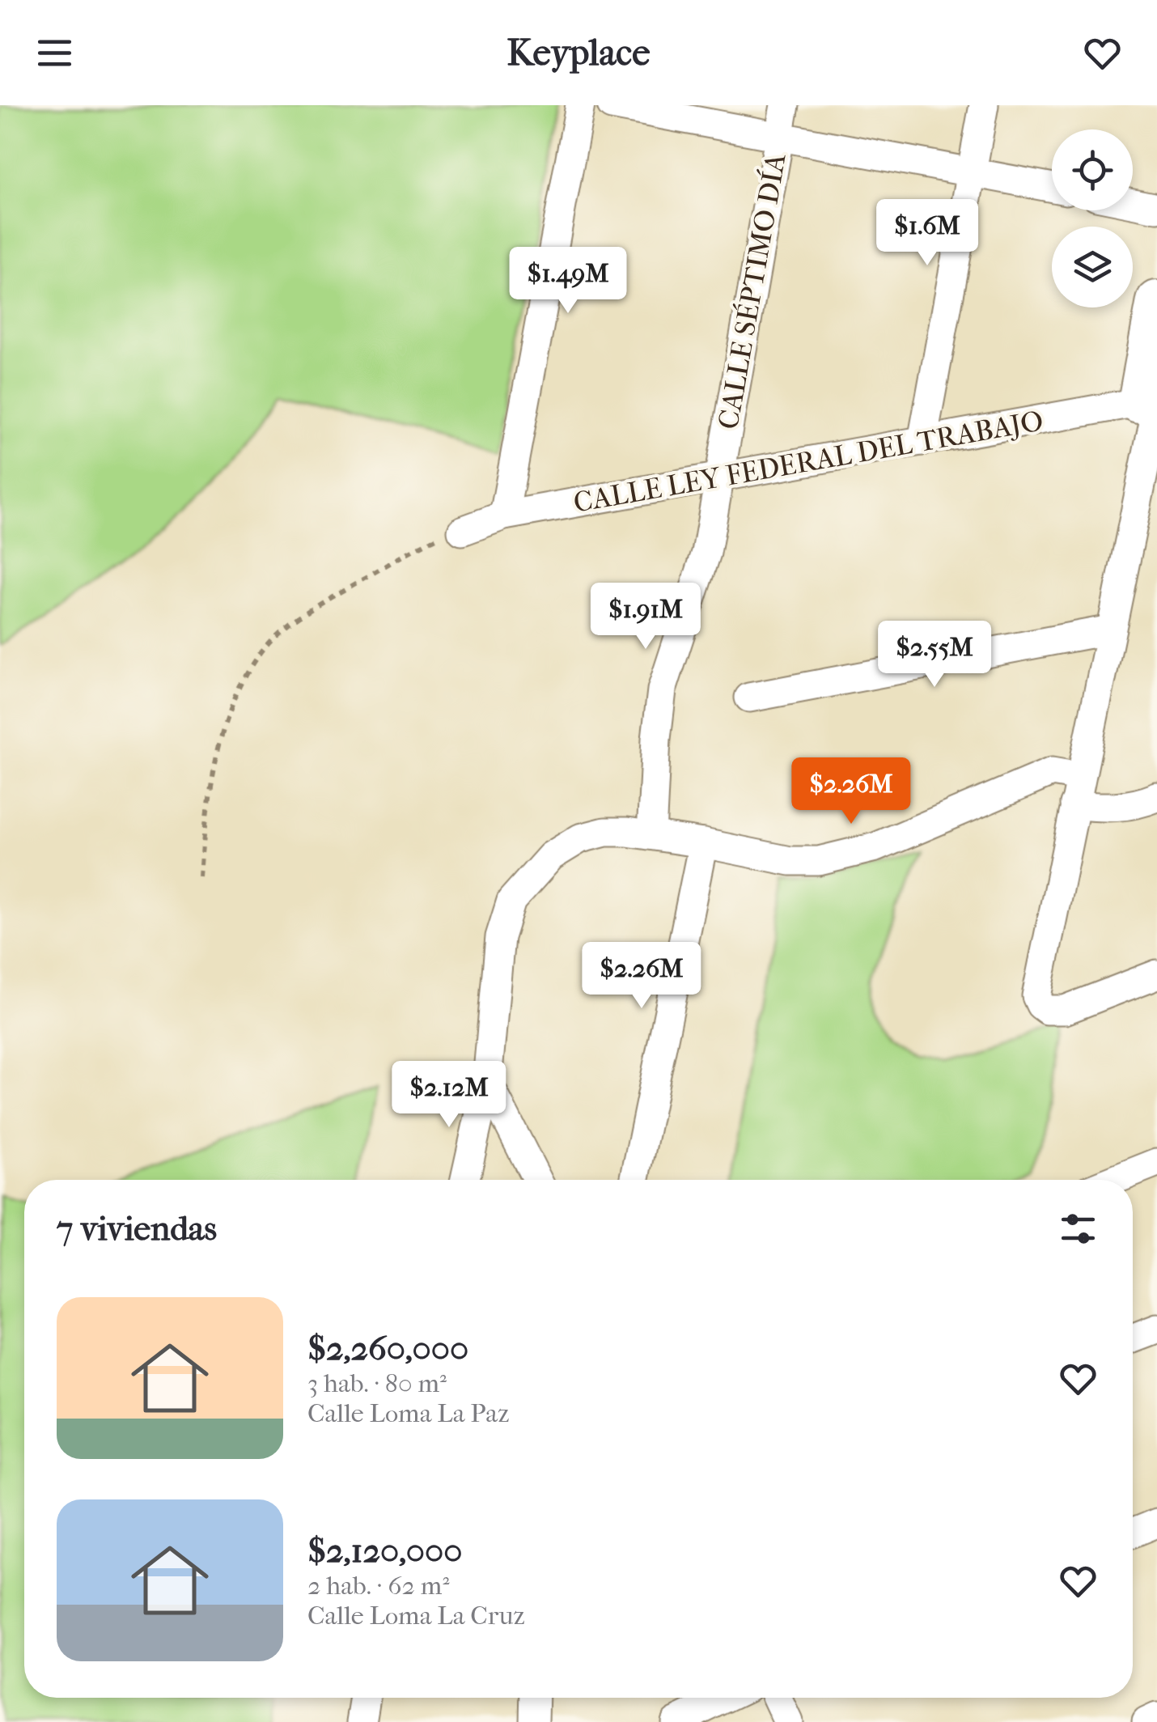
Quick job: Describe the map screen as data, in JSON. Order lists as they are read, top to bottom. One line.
{"streets":{"street":["CALLE SÉPTIMO DÍA","CALLE LEY FEDERAL DEL TRABAJO"]},"crossings":[["CALLE SÉPTIMO DÍA","CALLE LEY FEDERAL DEL TRABAJO"]],"page":{"header":"Keyplace","price":["$1.6M","$1.49M","$1.91M","$2.55M","$2.26M","$2.26M","$2.12M"],"heading":"7 viviendas","list":[{"name":"$2,260,000","note":"3 hab. · 80 m² · Calle Loma La Paz"},{"name":"$2,120,000","note":"2 hab. · 62 m² · Calle Loma La Cruz"}]}}
